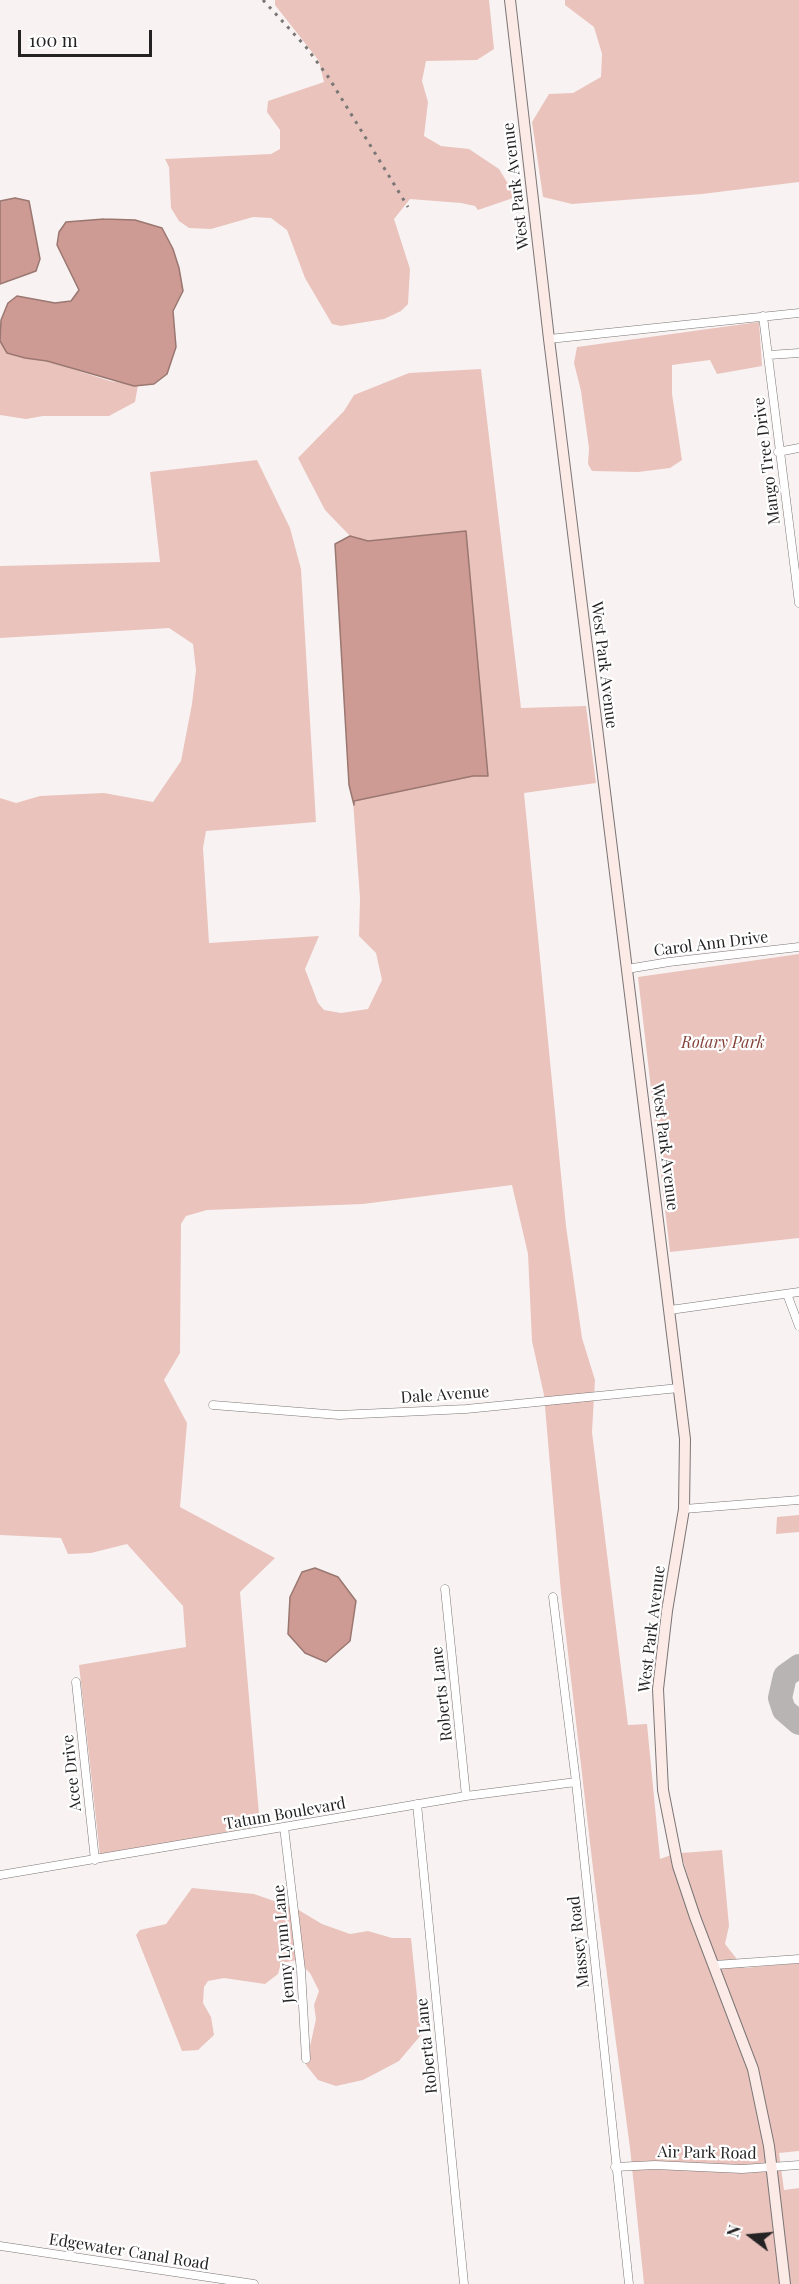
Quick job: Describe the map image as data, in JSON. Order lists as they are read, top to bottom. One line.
{"streets":{"street":["West Park Avenue","Mango Tree Drive","Carol Ann Drive","Dale Avenue","Roberts Lane","Acee Drive","Tatum Boulevard","Massey Road","Jenny Lynn Lane","Roberta Lane","Air Park Road","Edgewater Canal Road"]},"crossings":[["West Park Avenue","Carol Ann Drive"],["West Park Avenue","Dale Avenue"],["West Park Avenue","Air Park Road"],["Roberts Lane","Tatum Boulevard"],["Acee Drive","Tatum Boulevard"],["Tatum Boulevard","Massey Road"],["Tatum Boulevard","Jenny Lynn Lane"],["Tatum Boulevard","Roberta Lane"],["Massey Road","Air Park Road"]],"parks":["Rotary Park"],"scale_bar":"100 m","north":"left"}
